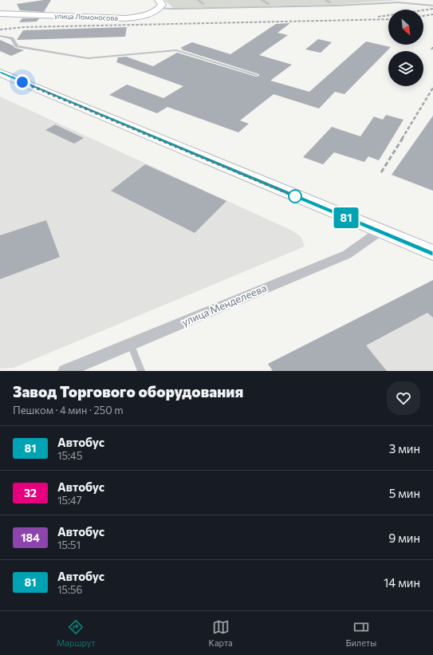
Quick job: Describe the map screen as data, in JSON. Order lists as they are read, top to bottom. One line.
{"streets":{"street":["улица Ломоносова","улица Менделеева"]},"lines":["bus line 81"],"north":"bottom right","page":{"on_map":"81","heading":["Завод Торгового оборудования","Пешком · 4 мин · 250 m"],"list":[{"mark":"81","name":"Автобус","note":"15:45","value":"3 мин"},{"mark":"32","name":"Автобус","note":"15:47","value":"5 мин"},{"mark":"184","name":"Автобус","note":"15:51","value":"9 мин"},{"mark":"81","name":"Автобус","note":"15:56","value":"14 мин"}],"tabs":["Маршрут","Карта","Билеты"]}}
